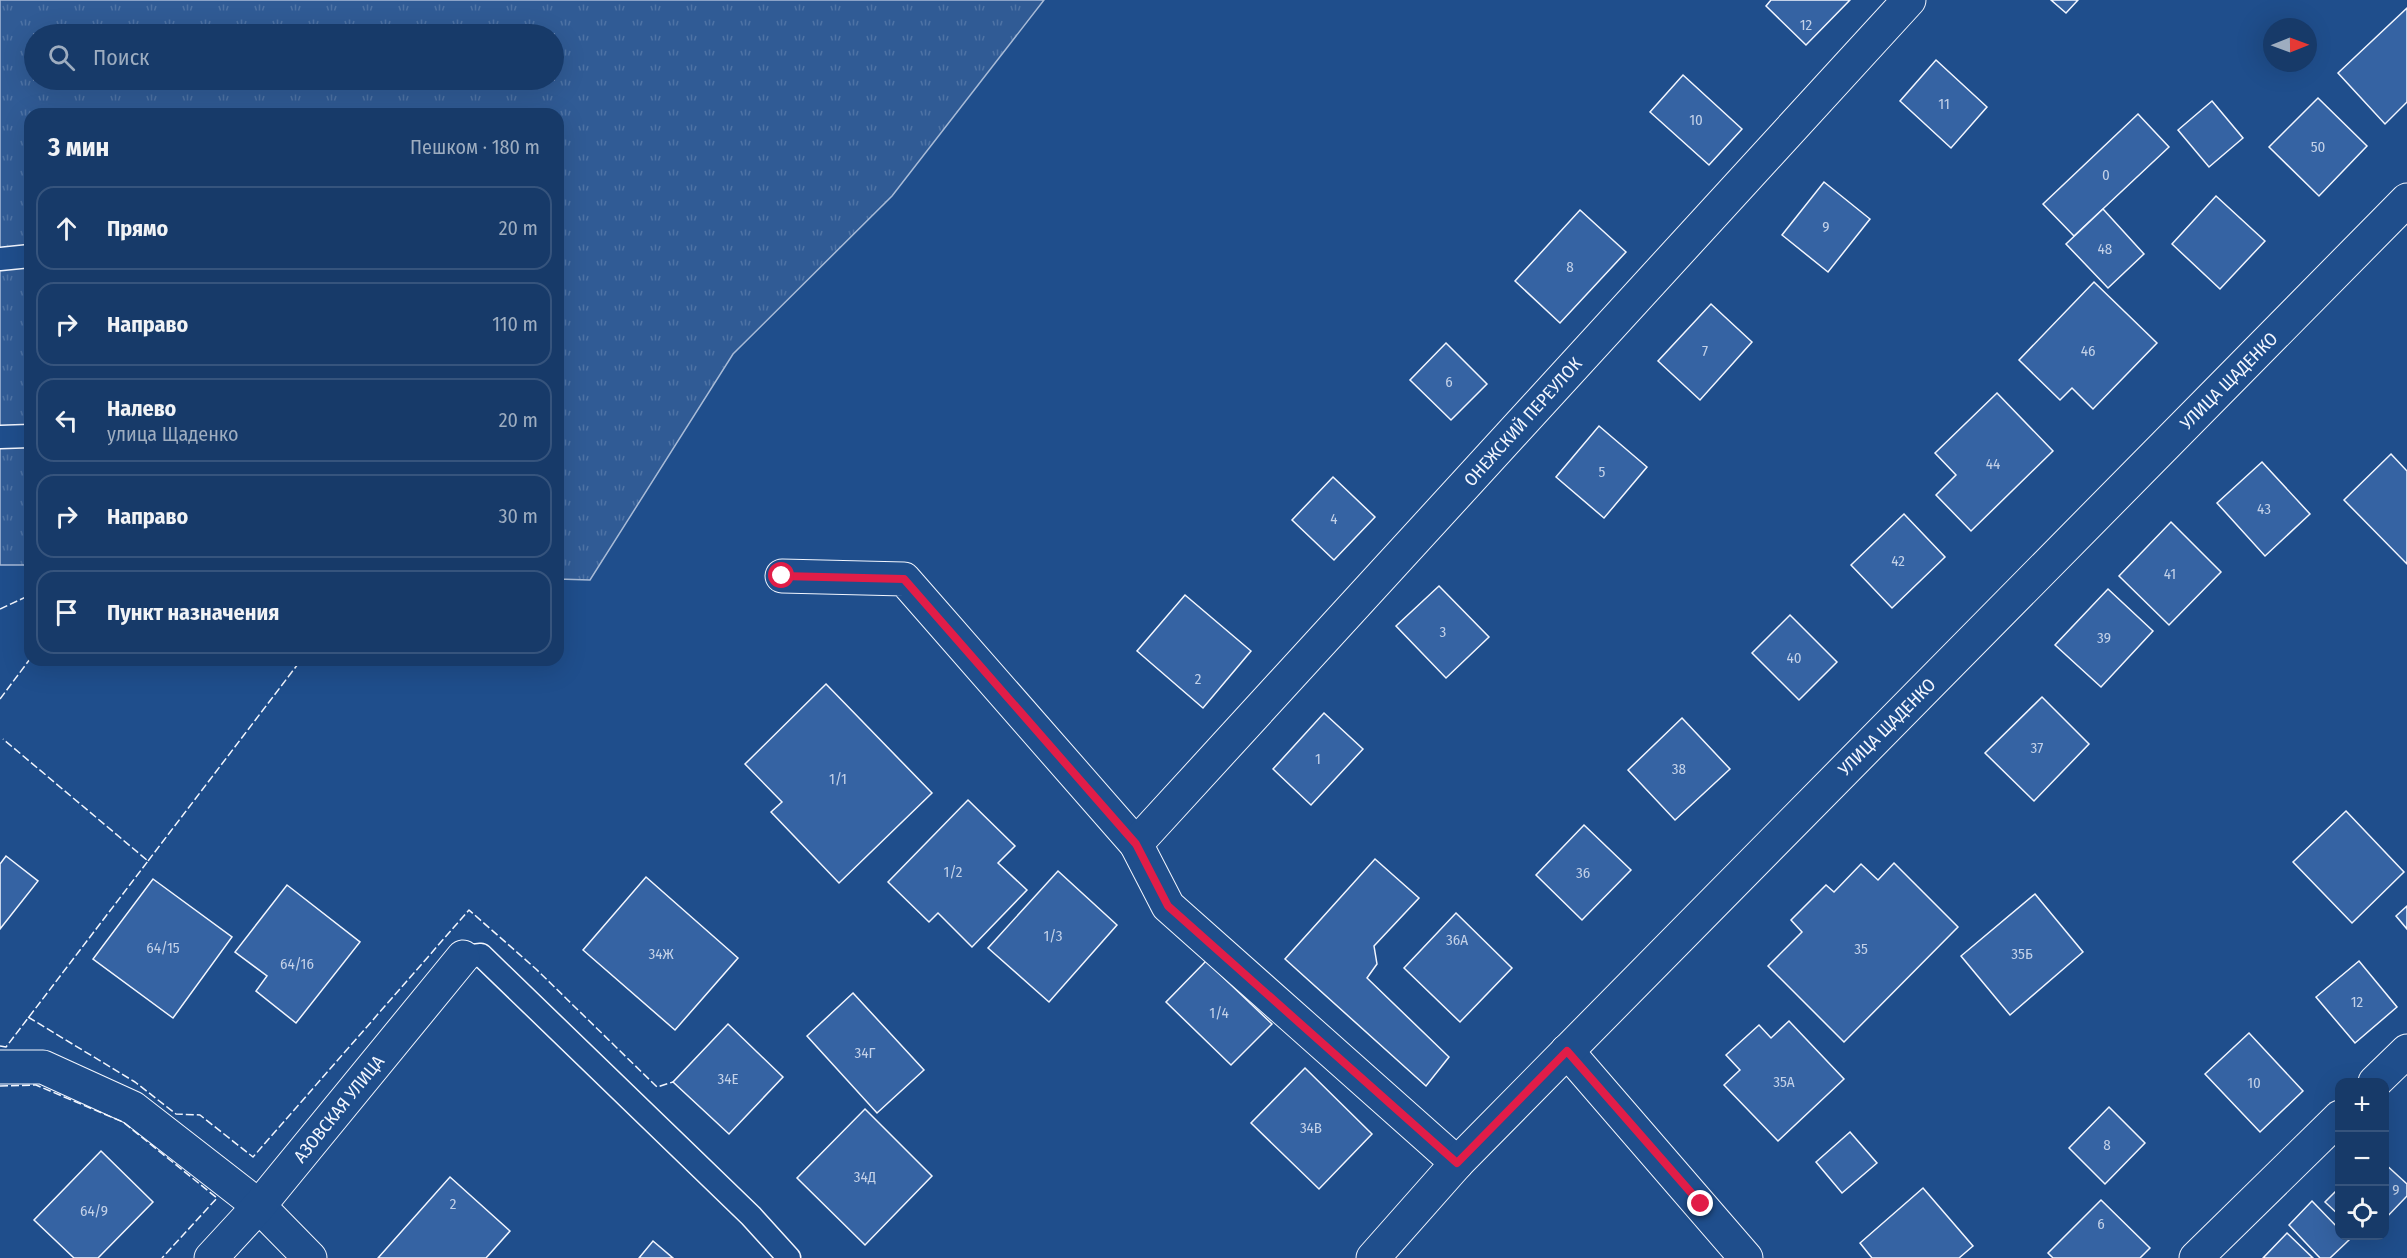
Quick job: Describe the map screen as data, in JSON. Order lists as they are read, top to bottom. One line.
{"streets":{"street":["УЛИЦА ЩАДЕНКО","ОНЕЖСКИЙ ПЕРЕУЛОК","АЗОВСКАЯ УЛИЦА"]},"house_numbers":["12","11","10","50","0","9","48","8","7","46","6","44","5","43","4","42","41","3","39","40","2","37","1","38","1/1","1/2","36","1/3","36А","64/15","35","34Ж","35Б","64/16","12","1/4","34Г","34Е","35А","10","34В","8","34Д","9","2","64/9","6"],"north":"right","page":{"search":"Поиск","heading":["3 мин","Пешком · 180 m"],"list":[["Прямо","20 m"],["Направо","110 m"],["Налево","улица Щаденко","20 m"],["Направо","30 m"],"Пункт назначения"],"map_buttons":["+","−"]}}
